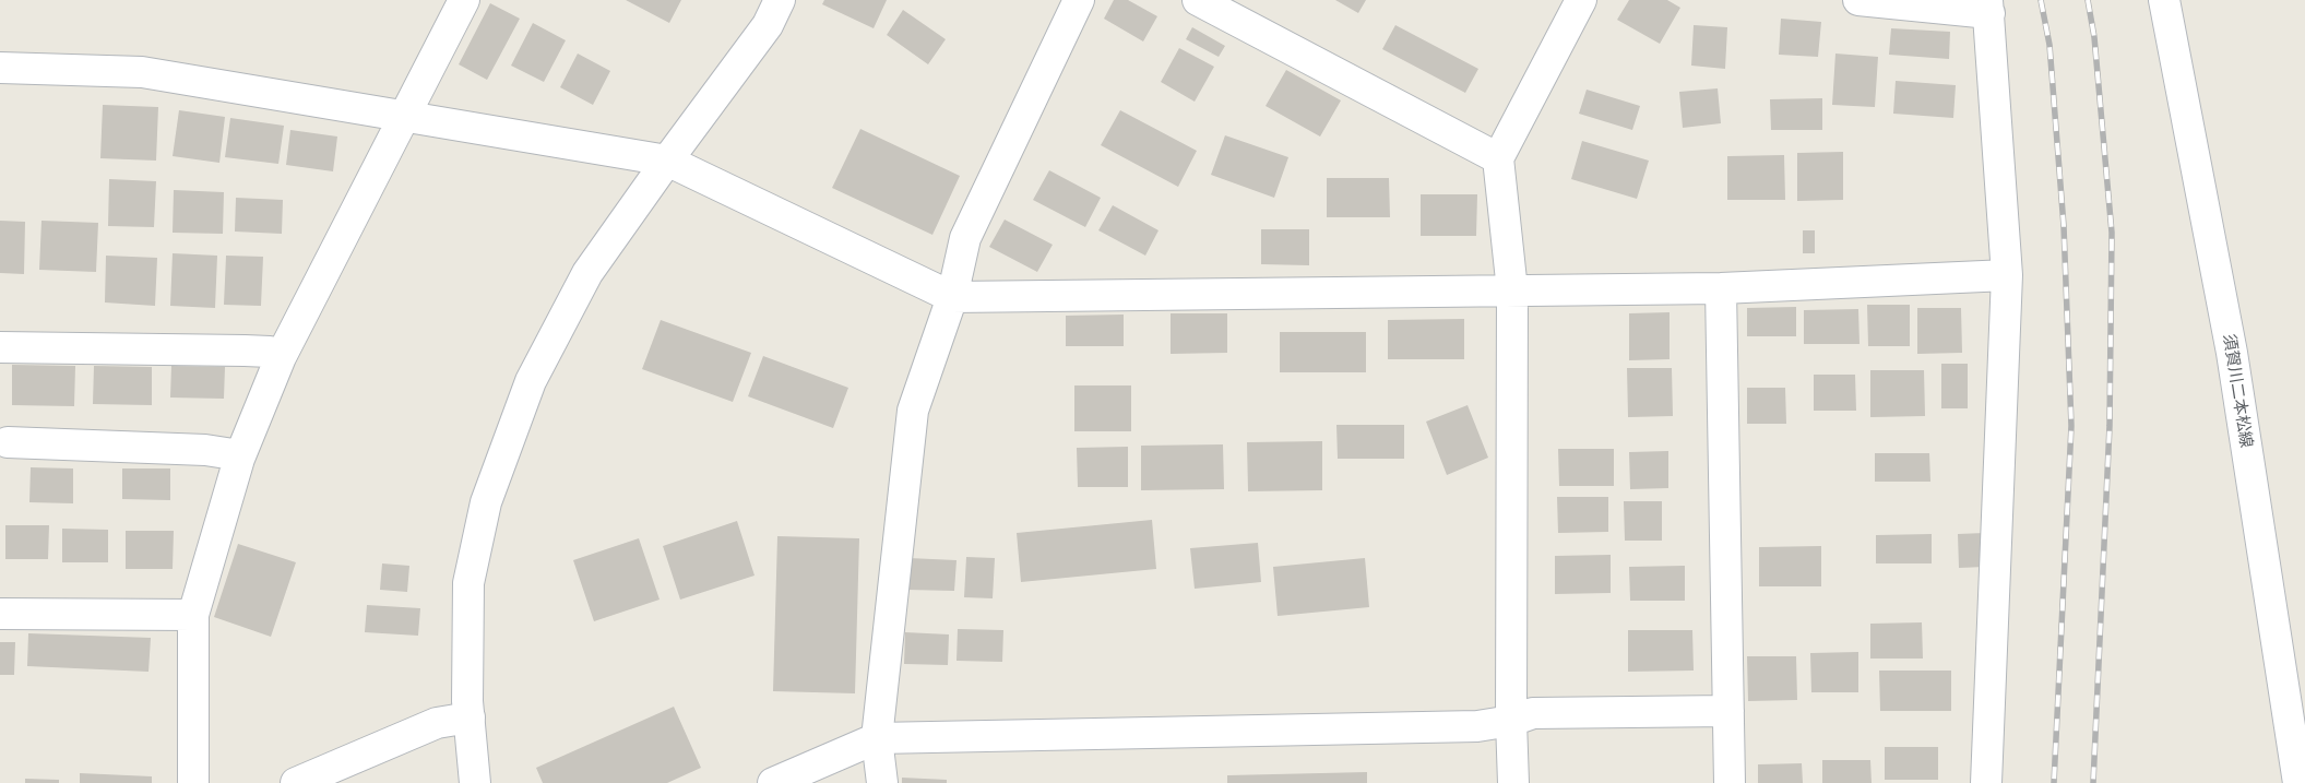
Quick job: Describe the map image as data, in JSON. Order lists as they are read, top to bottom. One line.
{"streets":{"street":["須賀川二本松線"]}}
